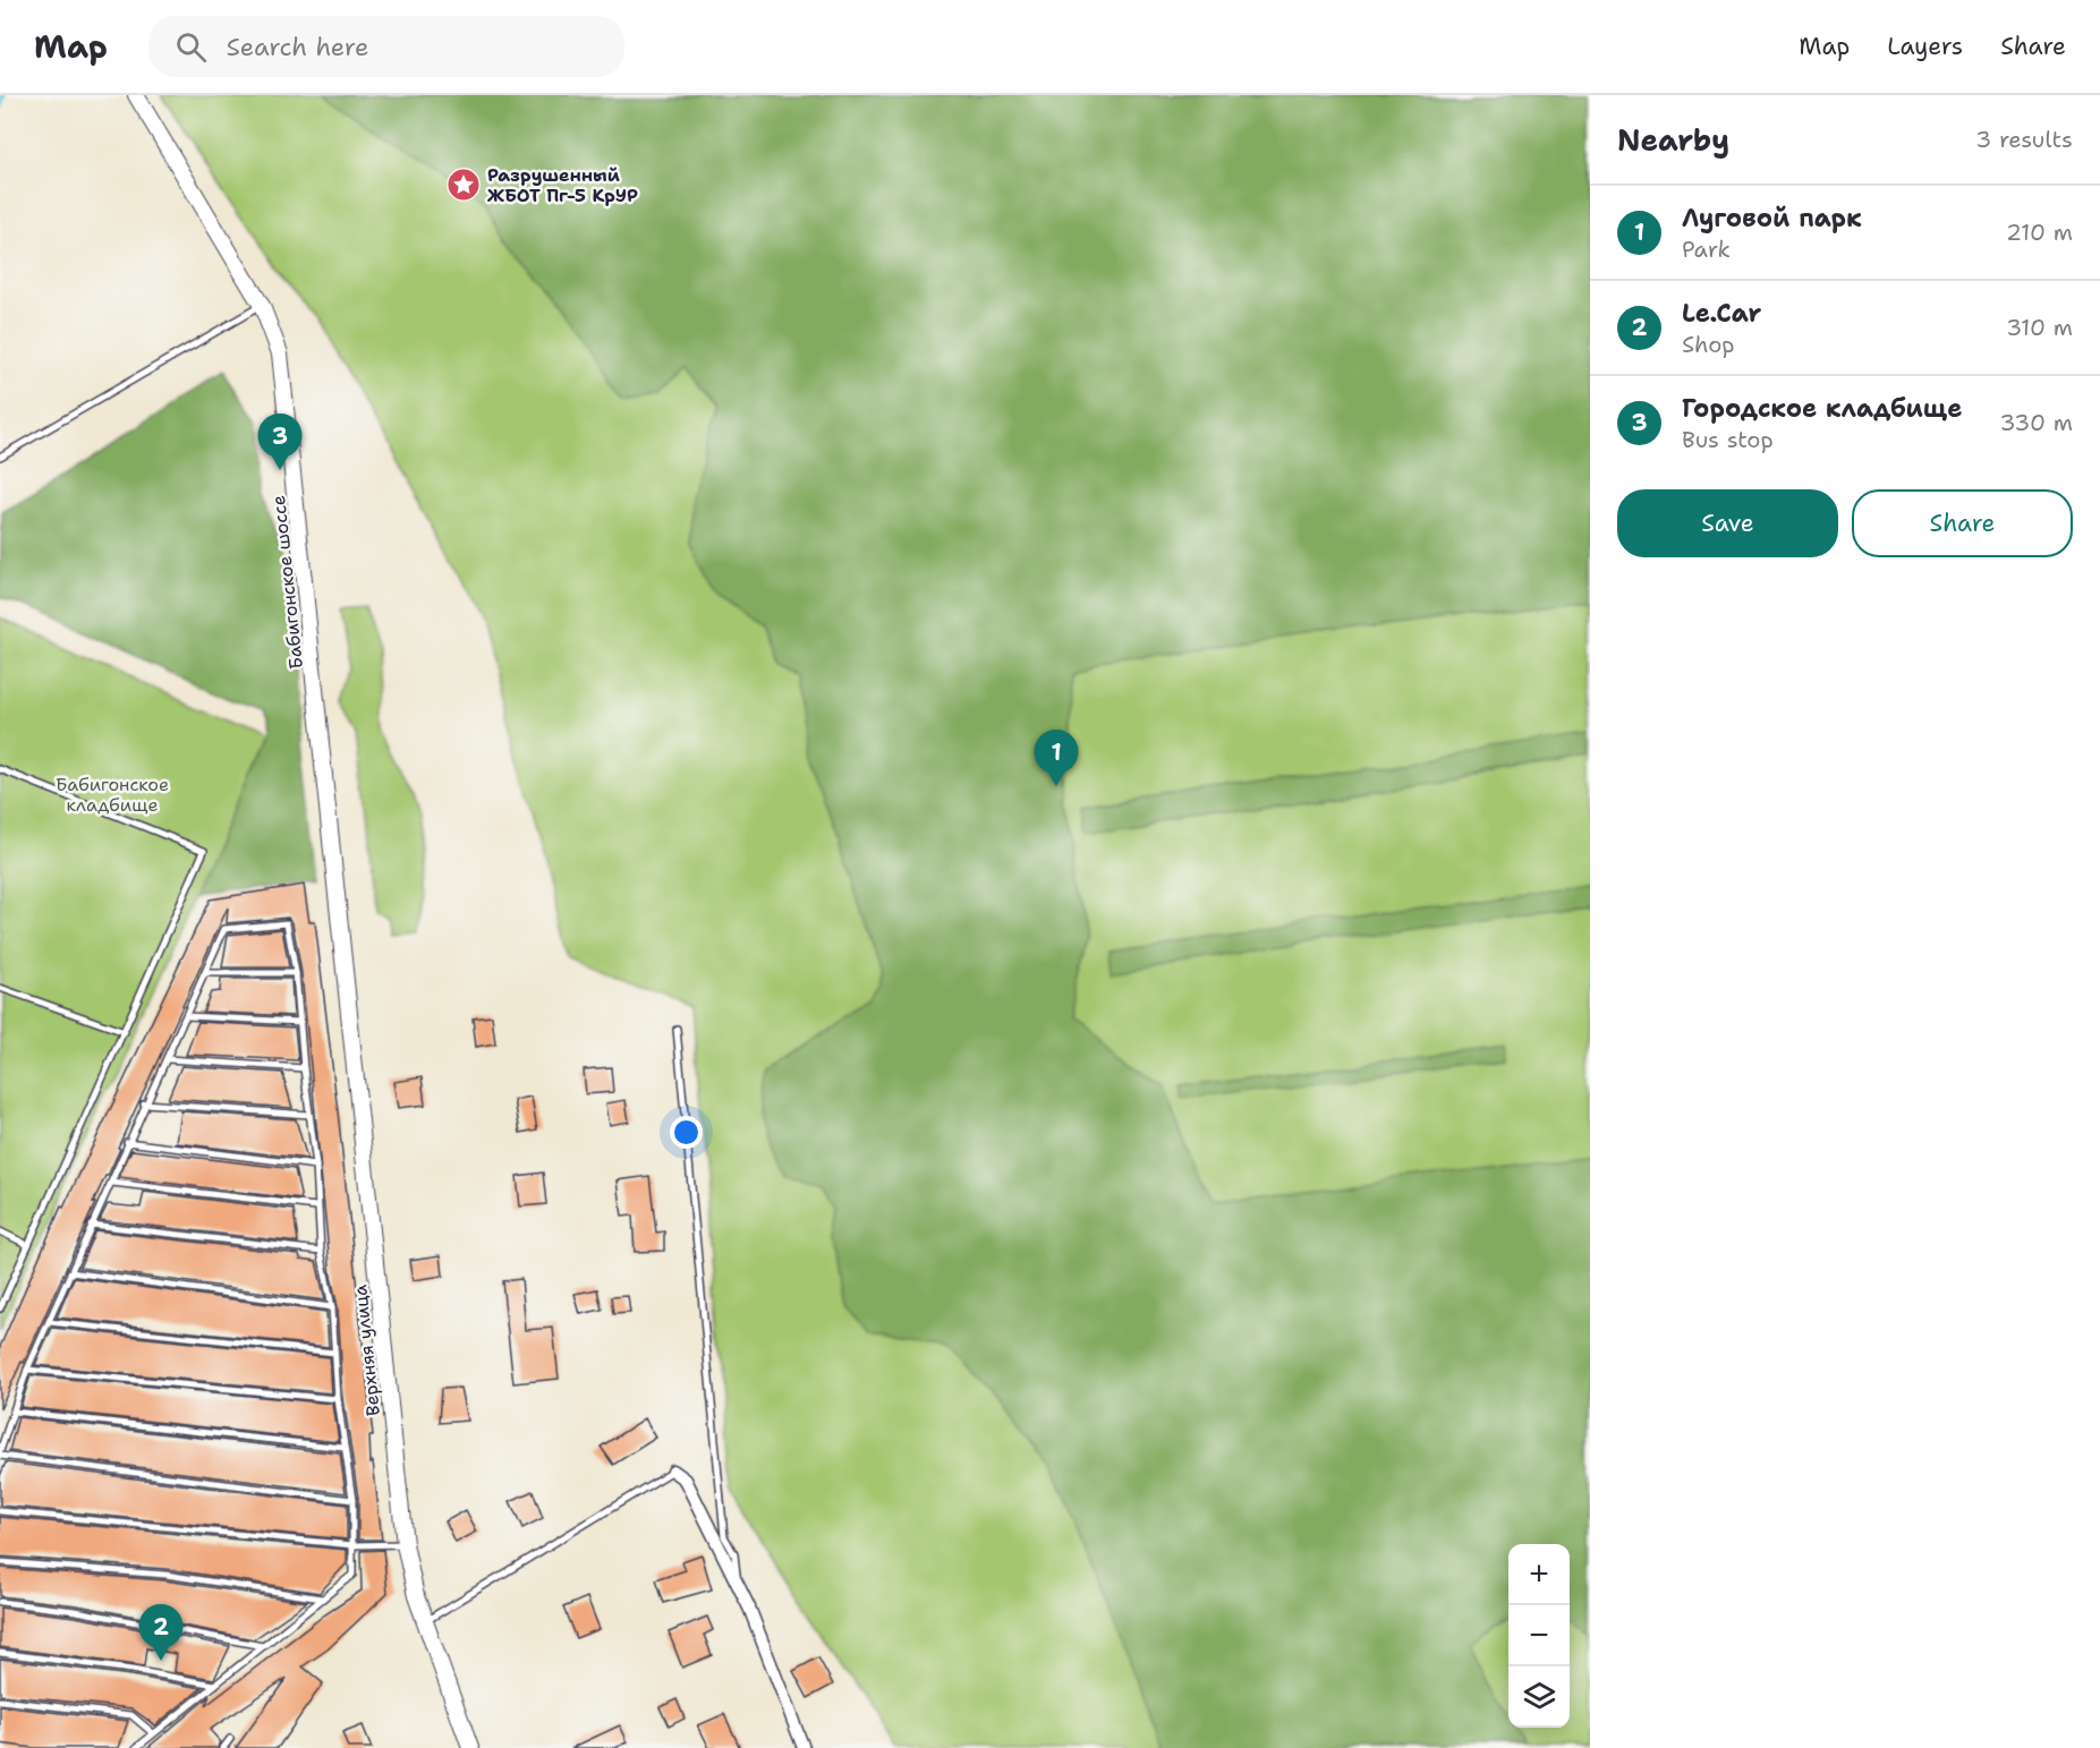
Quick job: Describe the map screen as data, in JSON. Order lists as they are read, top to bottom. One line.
{"streets":{"street":["Бабигонское шоссе","Верхняя улица"]},"crossings":[["Бабигонское шоссе","Верхняя улица"]],"parks":["Бабигонское кладбище"],"places":{"place":["Разрушенный ЖБОТ Пг-5 КрУР"]},"page":{"header":"Map","search":"Search here","nav":["Map","Layers","Share"],"heading":["Nearby","3 results"],"list":[{"mark":"1","name":"Луговой парк","note":"Park","value":"210 m"},{"mark":"2","name":"Le.Car","note":"Shop","value":"310 m"},{"mark":"3","name":"Городское кладбище","note":"Bus stop","value":"330 m"}],"pins":["3","1","2"],"buttons":["Save","Share"],"map_buttons":["+","−"]}}
